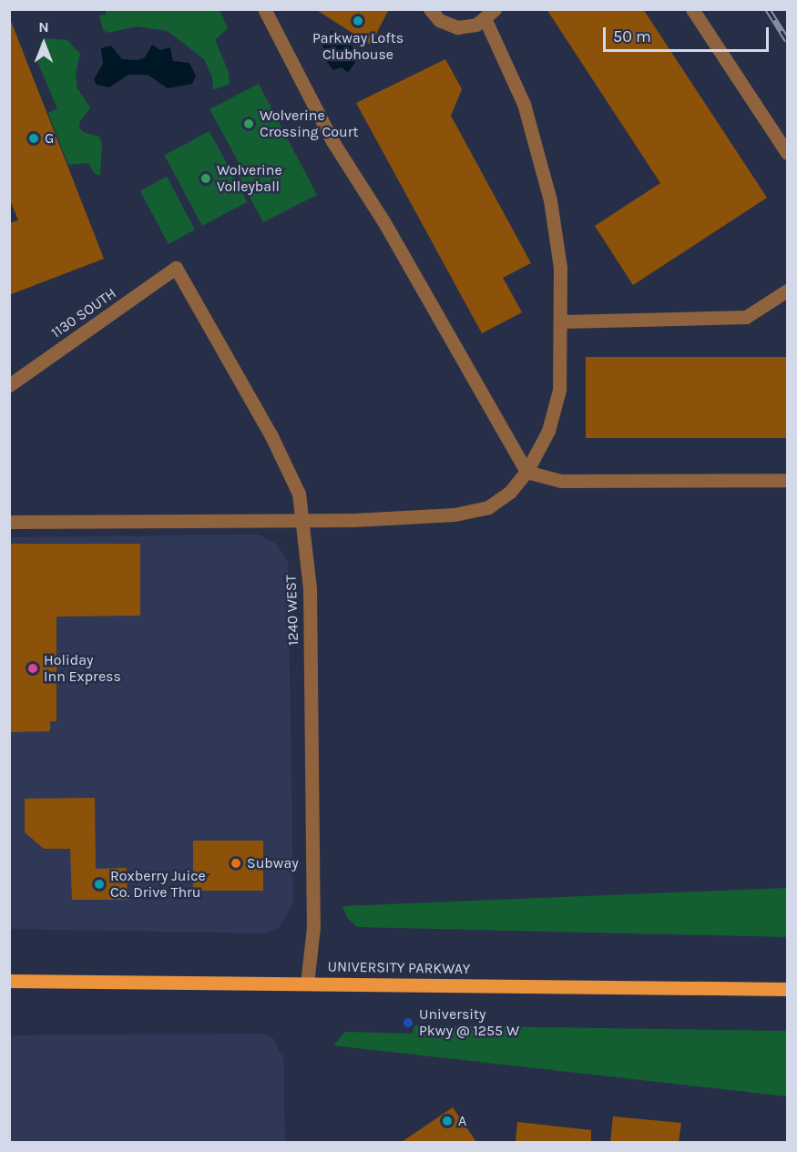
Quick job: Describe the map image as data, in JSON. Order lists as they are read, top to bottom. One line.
{"streets":{"main road":["UNIVERSITY PARKWAY"],"street":["1130 SOUTH","1240 WEST"]},"crossings":[["1130 SOUTH","1240 WEST"],["1240 WEST","UNIVERSITY PARKWAY"]],"places":["Parkway Lofts Clubhouse","Wolverine Crossing Court","G","Wolverine Volleyball","Holiday Inn Express","Subway","Roxberry Juice Co. Drive Thru","University Pkwy @ 1255 W","A"],"scale_bar":"50 m","north":"top"}
